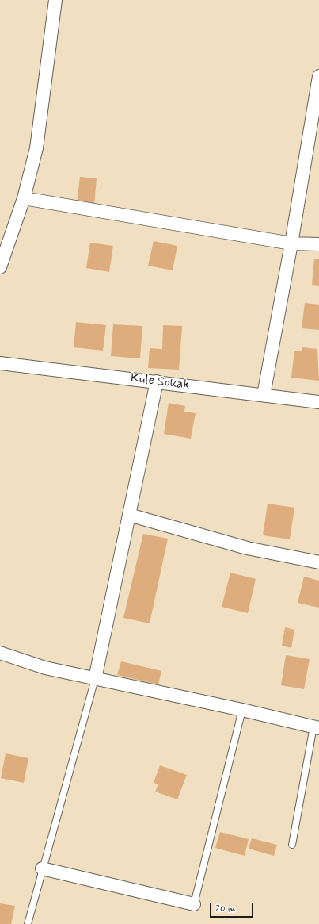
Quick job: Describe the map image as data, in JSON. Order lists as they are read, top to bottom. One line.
{"streets":{"street":["Kule Sokak"]},"scale_bar":"20 m"}
